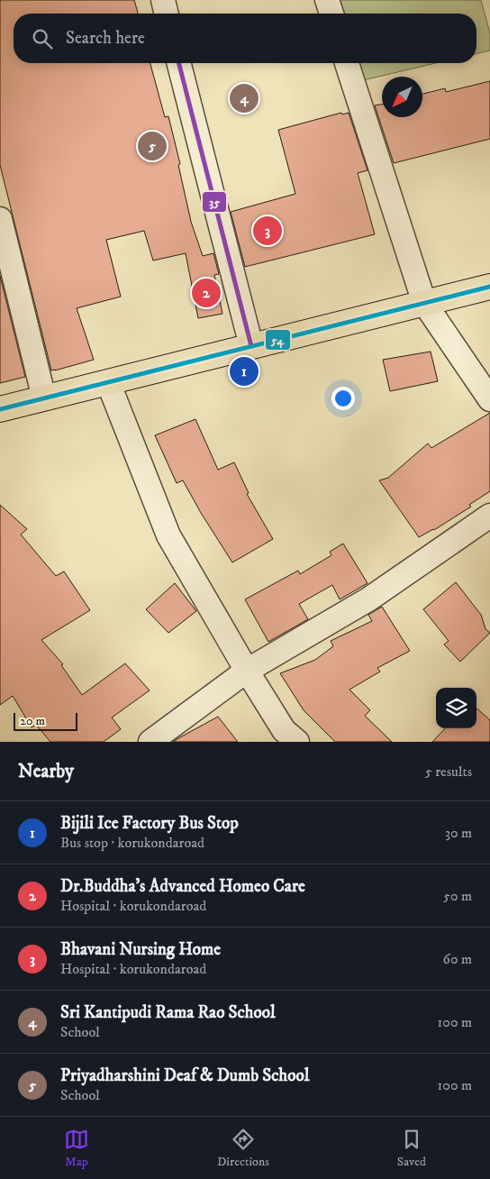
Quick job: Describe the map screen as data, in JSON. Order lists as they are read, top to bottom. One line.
{"lines":["transit line 35","transit line 54"],"scale_bar":"20 m","north":"bottom left","page":{"search":"Search here","pins":["4","5","3","2","1"],"scale":"20 m","heading":["Nearby","5 results"],"list":[{"mark":"1","name":"Bijili Ice Factory Bus Stop","note":"Bus stop · korukondaroad","value":"30 m"},{"mark":"2","name":"Dr.Buddha's Advanced Homeo Care","note":"Hospital · korukondaroad","value":"50 m"},{"mark":"3","name":"Bhavani Nursing Home","note":"Hospital · korukondaroad","value":"60 m"},{"mark":"4","name":"Sri Kantipudi Rama Rao School","note":"School","value":"100 m"},{"mark":"5","name":"Priyadharshini Deaf & Dumb School","note":"School","value":"100 m"}],"nav":["Map","Directions","Saved"]}}
